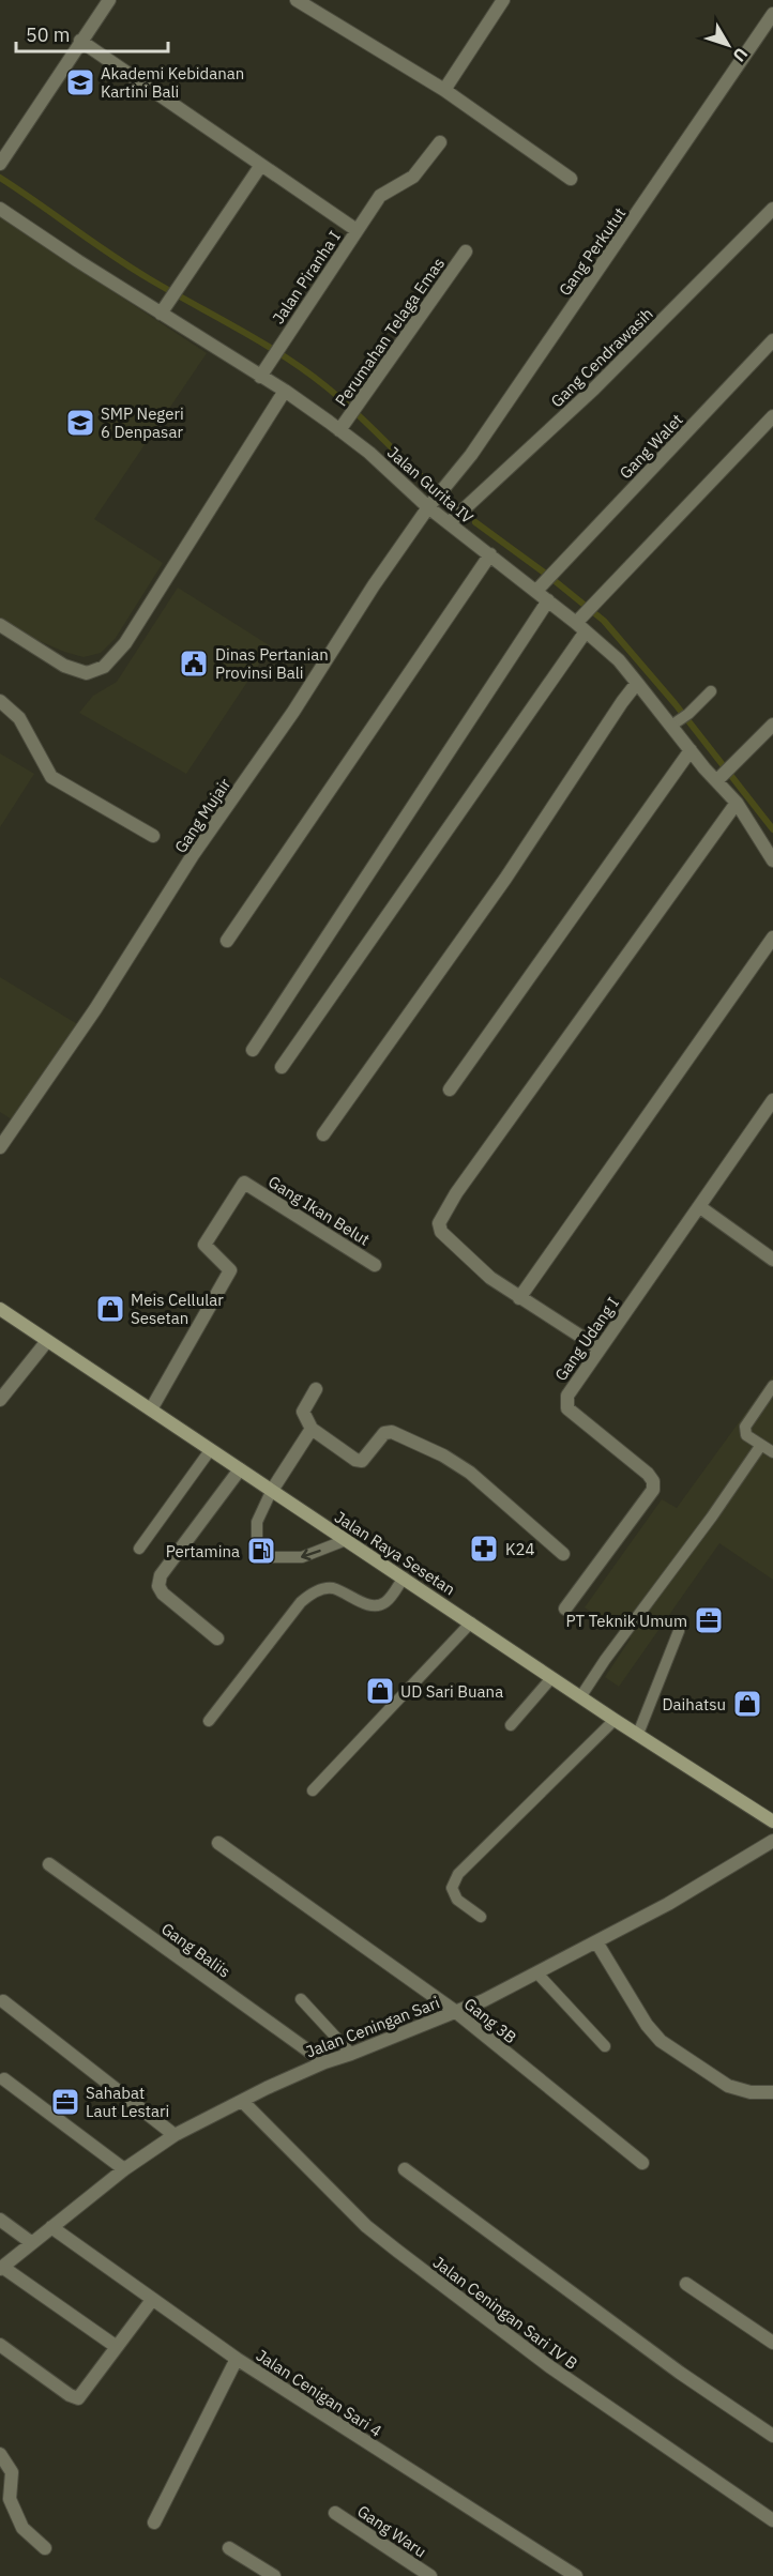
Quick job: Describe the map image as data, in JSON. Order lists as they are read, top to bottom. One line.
{"streets":{"main road":["Jalan Raya Sesetan"],"street":["Gang Perkutut","Jalan Piranha I","Perumahan Telaga Emas","Gang Cendrawasih","Gang Walet","Jalan Gurita IV","Gang Mujair","Gang Ikan Belut","Gang Udang I","Gang Baliis","Gang 3B","Jalan Ceningan Sari","Jalan Ceningan Sari IV B","Jalan Cenigan Sari 4","Gang Waru"]},"crossings":[["Gang Perkutut","Jalan Gurita IV"],["Gang Perkutut","Gang Mujair"],["Jalan Piranha I","Jalan Gurita IV"],["Perumahan Telaga Emas","Jalan Gurita IV"],["Gang Cendrawasih","Jalan Gurita IV"],["Gang Walet","Jalan Gurita IV"],["Jalan Gurita IV","Gang Mujair"],["Gang Ikan Belut","Jalan Raya Sesetan"],["Gang Baliis","Jalan Ceningan Sari"],["Gang 3B","Jalan Ceningan Sari"],["Jalan Ceningan Sari","Jalan Ceningan Sari IV B"],["Jalan Ceningan Sari","Jalan Cenigan Sari 4"]],"places":{"school or university":["Akademi Kebidanan Kartini Bali","SMP Negeri 6 Denpasar"],"public building":["Dinas Pertanian Provinsi Bali"],"shop":["Meis Cellular Sesetan","UD Sari Buana","Daihatsu"],"pharmacy":["K24"],"fuel station":["Pertamina"],"office":["PT Teknik Umum","Sahabat Laut Lestari"]},"scale_bar":"50 m","north":"bottom right"}
